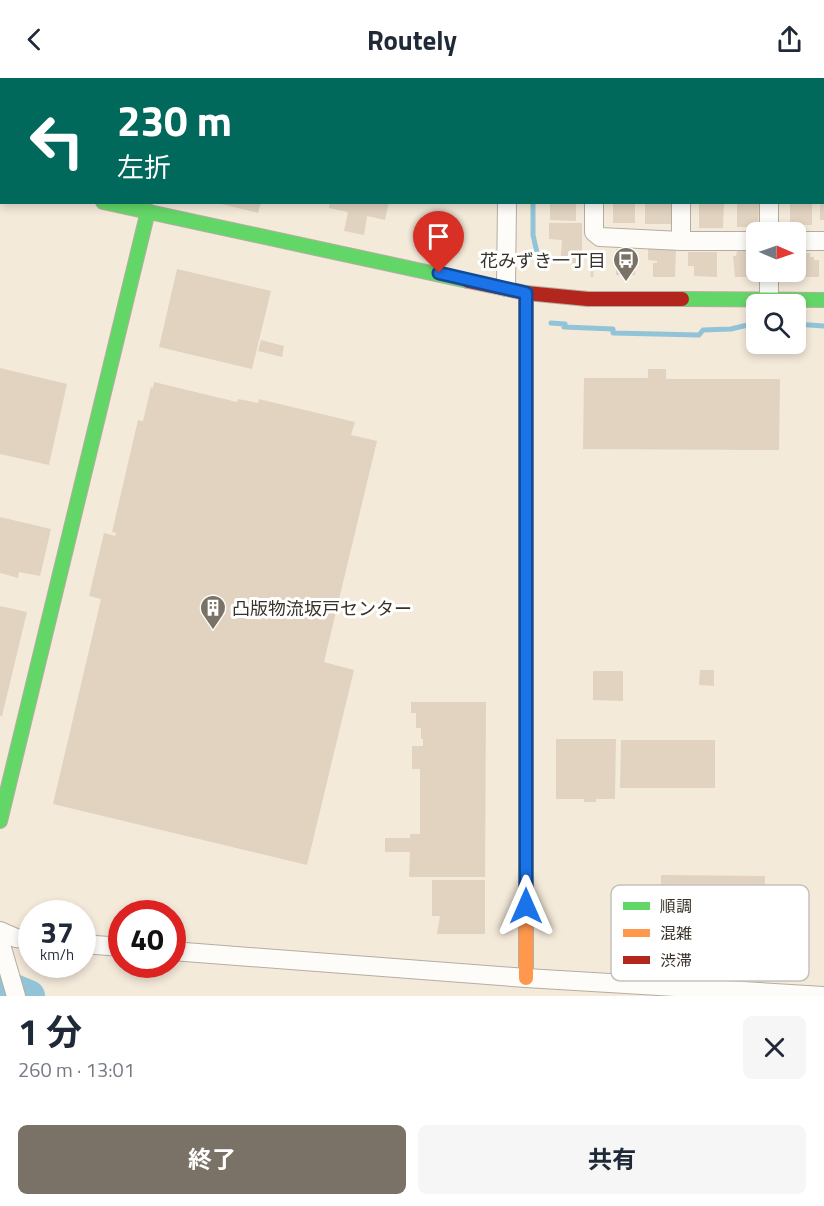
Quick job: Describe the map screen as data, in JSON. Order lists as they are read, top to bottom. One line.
{"places":{"bus stop":["花みずき一丁目"],"building":["凸版物流坂戸センター"]},"legend":["順調","混雑","渋滞"],"north":"right","page":{"header":"Routely","turn":["230 m","左折"],"speed":"37 km/h","limit":"40","heading":["1 分","260 m · 13:01"],"buttons":["終了","共有"]}}
